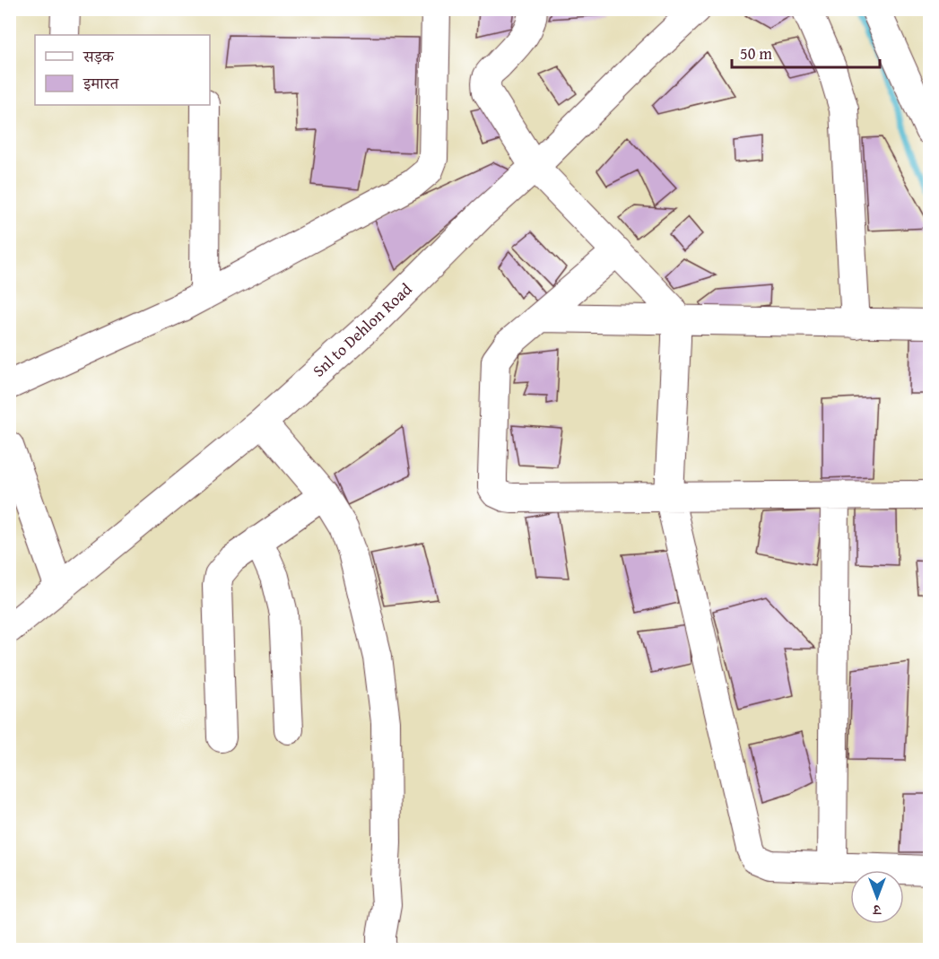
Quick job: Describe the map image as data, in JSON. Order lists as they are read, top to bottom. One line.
{"streets":{"street":["Snl to Dehlon Road"]},"legend":["सड़क","इमारत"],"scale_bar":"50 m","north":"bottom"}
